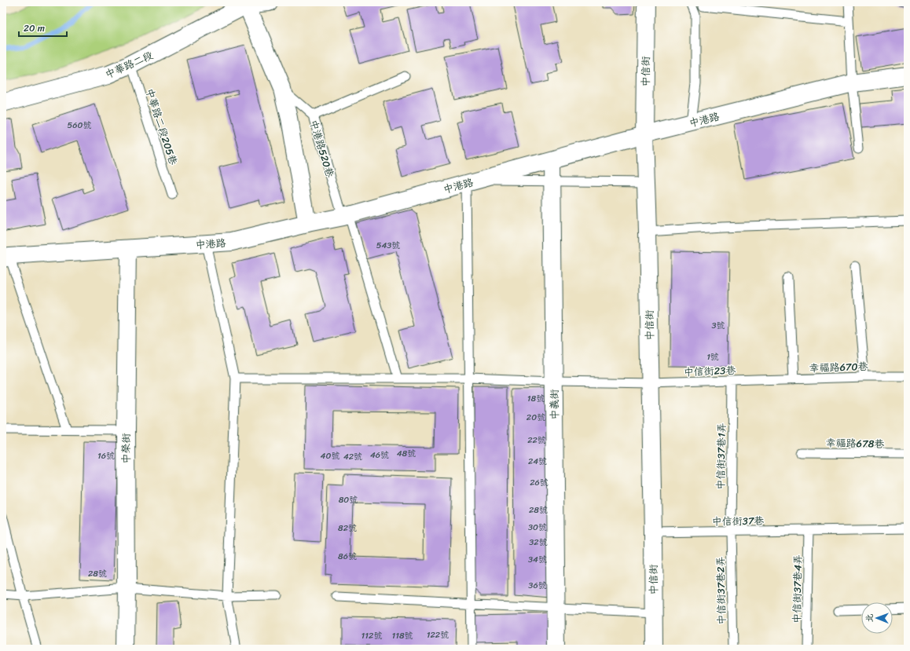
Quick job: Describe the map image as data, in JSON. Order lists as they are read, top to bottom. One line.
{"streets":{"street":["中華路二段","中信街","中港路","中港路520巷","中義街","中榮街"],"lane":["中華路二段205巷","幸福路670巷","中信街23巷","幸福路678巷","中信街37巷1弄","中信街37巷","中信街37巷4弄","中信街37巷2弄"]},"crossings":[["中華路二段","中華路二段205巷"],["中華路二段","中港路520巷"],["中信街","中港路"],["中信街","中信街23巷"],["中信街","中信街37巷"],["中港路","中港路520巷"],["中港路","中義街"],["中港路","中榮街"],["中港路520巷","中信街23巷"],["幸福路670巷","中信街23巷"],["中信街23巷","中義街"],["中信街23巷","中信街37巷1弄"],["中信街37巷1弄","中信街37巷"],["中信街37巷1弄","中信街37巷2弄"],["中信街37巷","中信街37巷4弄"],["中信街37巷","中信街37巷2弄"]],"house_numbers":["560號","543號","3號","1號","18號","20號","22號","48號","46號","16號","40號","42號","24號","26號","80號","28號","30號","82號","32號","86號","34號","28號","36號","122號","112號","118號"],"scale_bar":"20 m","north":"left"}
